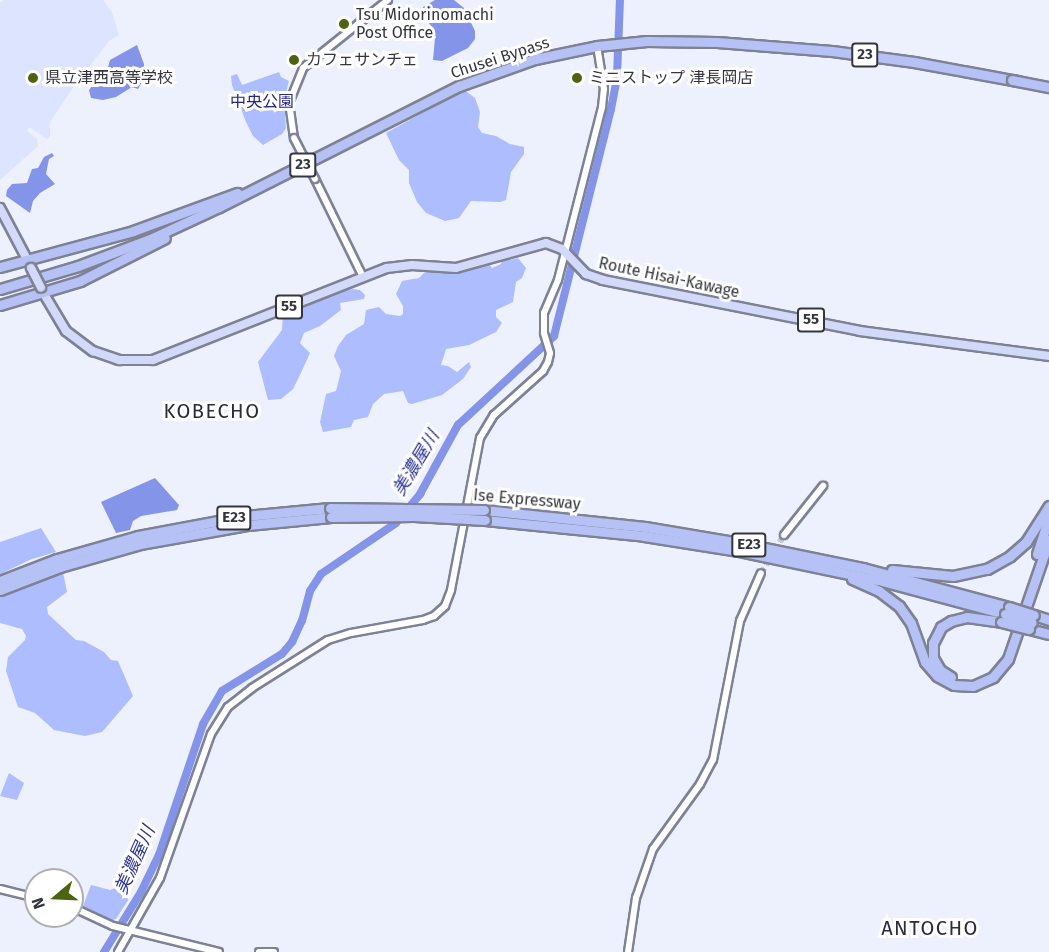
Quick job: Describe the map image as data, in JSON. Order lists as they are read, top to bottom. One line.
{"streets":{"highway":["23","Chusei Bypass","Ise Expressway","E23"],"main road":["Route Hisai-Kawage","55"]},"crossings":[["Route Hisai-Kawage","55"]],"districts":["KOBECHO","ANTOCHO"],"water":["美濃屋川"],"parks":["中央公園"],"places":["Tsu Midorinomachi Post Office","カフェサンチェ","県立津西高等学校","ミニストップ 津長岡店"],"north":"left"}
